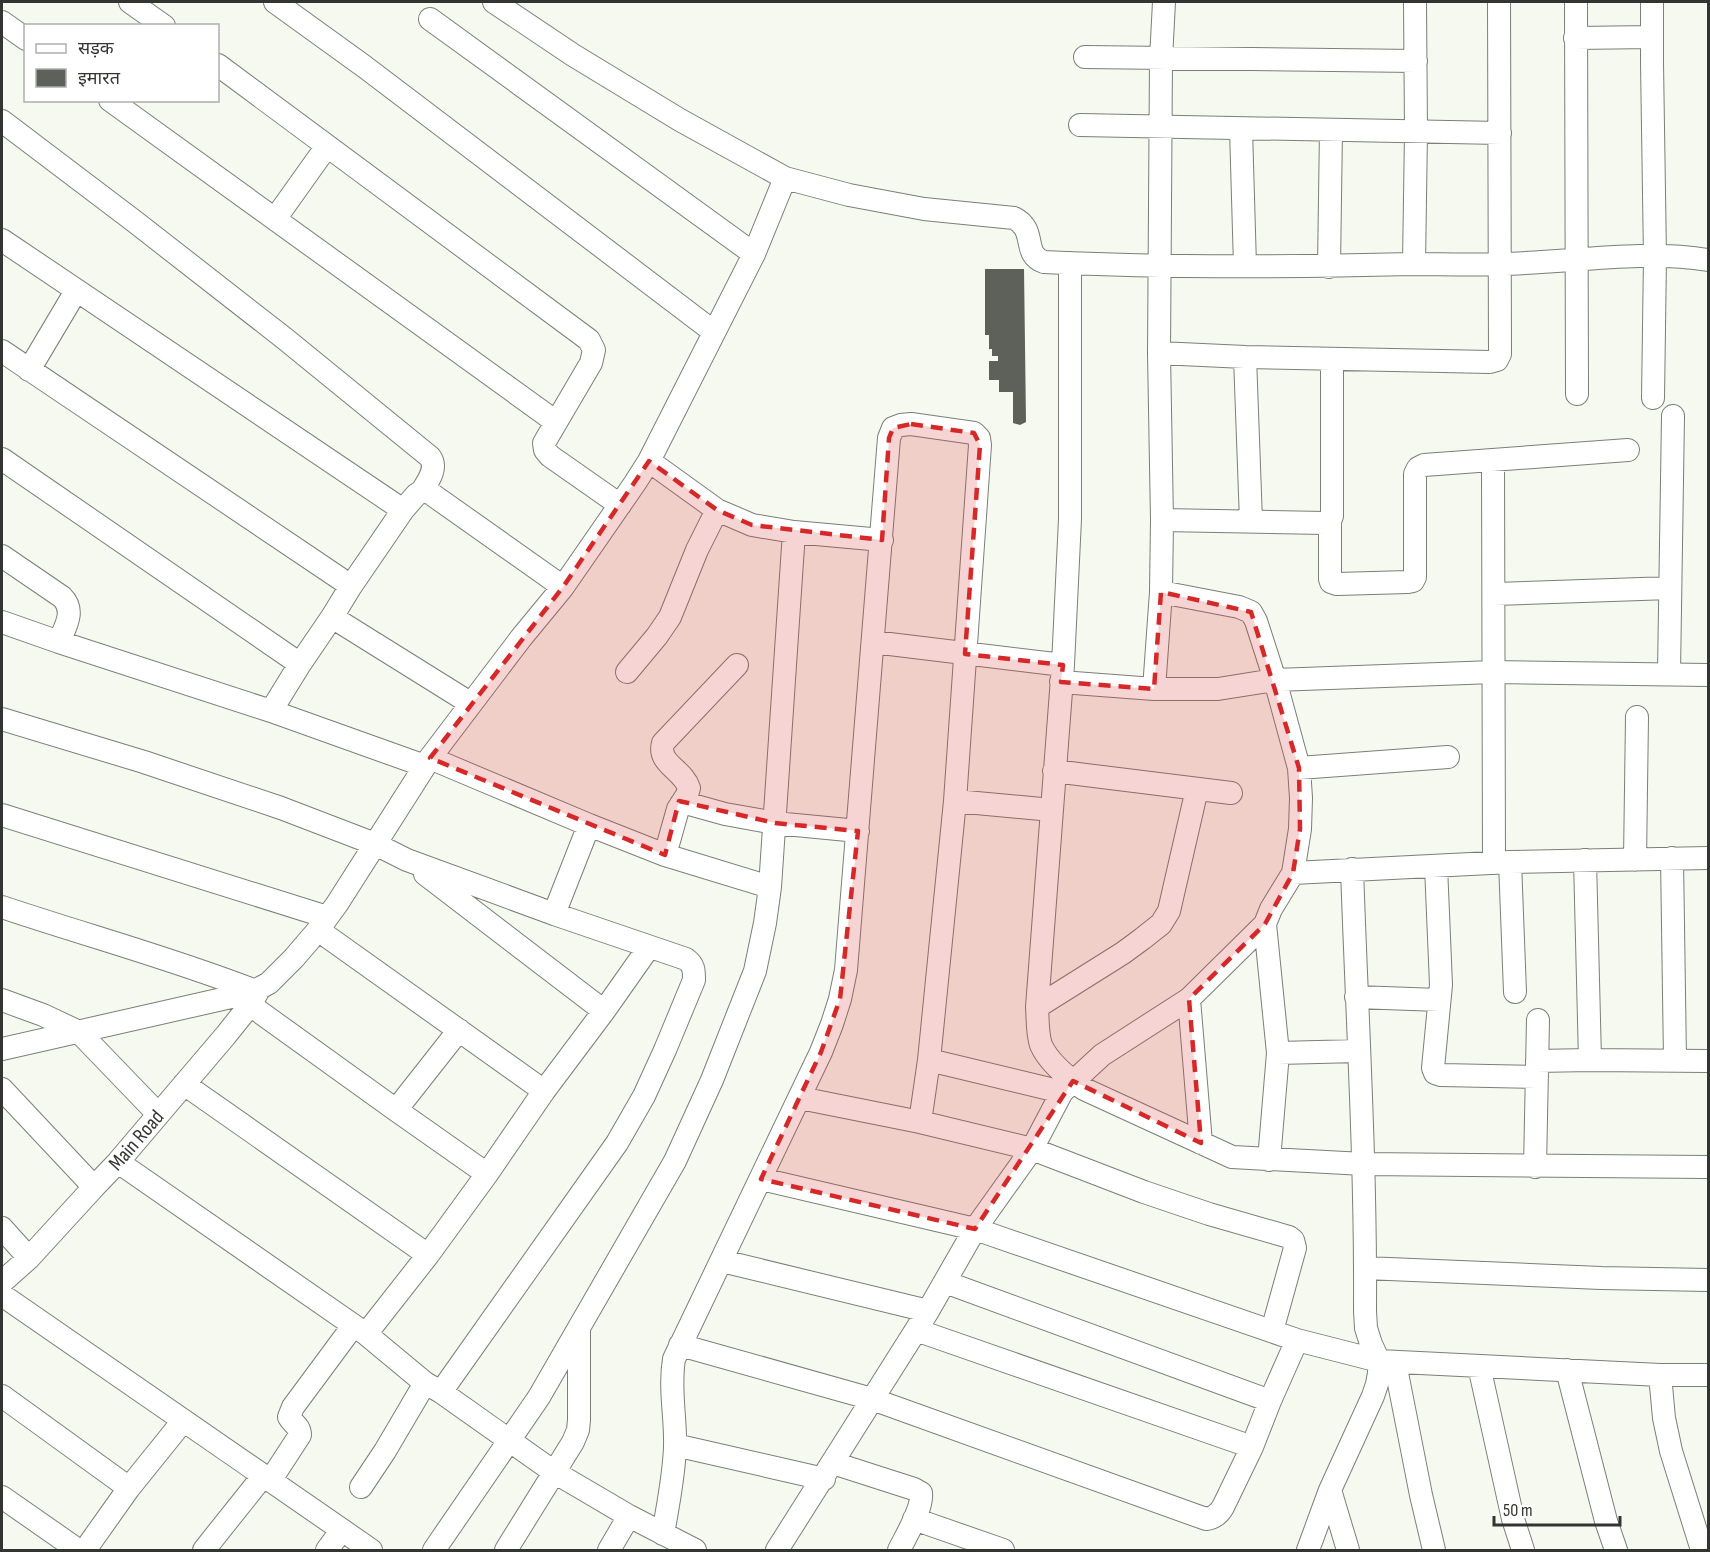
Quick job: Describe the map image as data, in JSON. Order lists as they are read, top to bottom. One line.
{"streets":{"street":["Main Road"]},"legend":["सड़क","इमारत"],"scale_bar":"50 m"}
